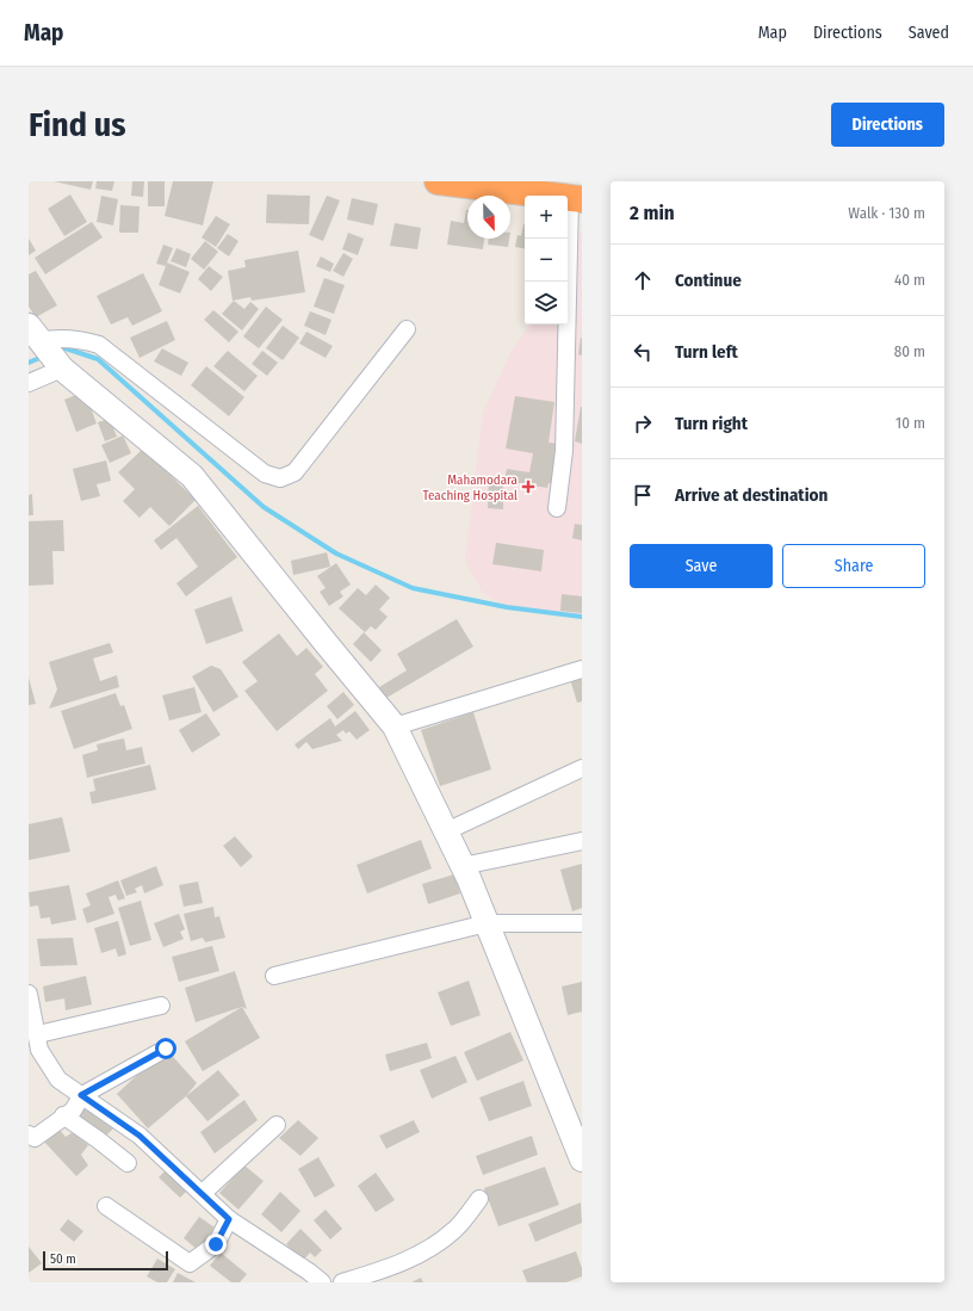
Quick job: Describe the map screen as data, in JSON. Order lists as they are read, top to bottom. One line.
{"places":{"health":["Mahamodara Teaching Hospital"]},"scale_bar":"50 m","north":"bottom","page":{"header":"Map","nav":["Map","Directions","Saved"],"buttons":["Directions",["Save","Share"]],"title":"Find us","heading":["2 min","Walk · 130 m"],"map_buttons":["+","−"],"list":[["Continue","40 m"],["Turn left","80 m"],["Turn right","10 m"],"Arrive at destination"],"scale":"50 m"}}
